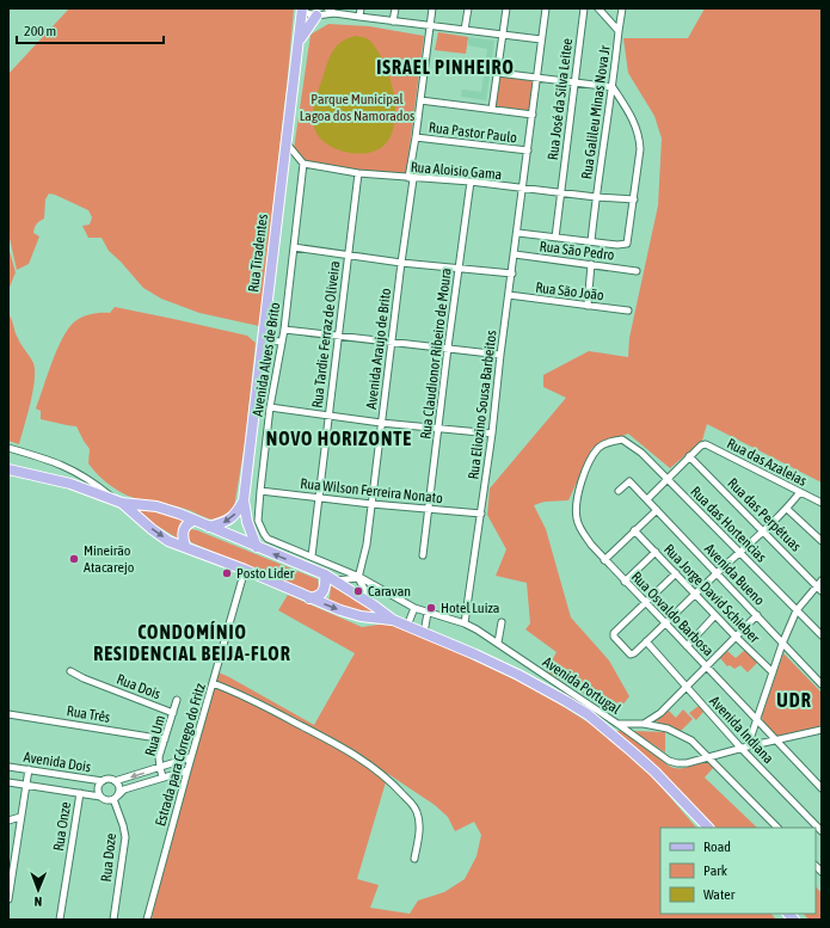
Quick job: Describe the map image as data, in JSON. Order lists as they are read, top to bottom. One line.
{"streets":{"main road":["Rua Tiradentes"],"street":["Rua José da Silva Leitee","Rua Galileu Minas Nova Jr","Rua Pastor Paulo","Rua Aloisio Gama","Rua São Pedro","Rua São João","Rua Tardie Ferraz de Oliveira","Avenida Araujo de Brito","Rua Claudionor Ribeiro de Moura","Avenida Alves de Brito","Rua Eliozino Sousa Barbeitos","Rua das Azaleias","Rua Wilson Ferreira Nonato","Rua das Perpétuas","Rua das Hortencias","Avenida Bueno","Rua Jorge David Schieber","Rua Osvaldo Barbosa","Avenida Portugal","Rua Dois","Rua Três","Avenida Indiana","Rua Um","Estrada para Córrego do Fritz","Avenida Dois","Rua Onze","Rua Doze"]},"crossings":[["Rua José da Silva Leitee","Rua Aloisio Gama"],["Rua Galileu Minas Nova Jr","Rua Aloisio Gama"],["Rua Pastor Paulo","Avenida Araujo de Brito"],["Rua Pastor Paulo","Rua Eliozino Sousa Barbeitos"],["Rua Aloisio Gama","Rua Tardie Ferraz de Oliveira"],["Rua Aloisio Gama","Avenida Araujo de Brito"],["Rua Aloisio Gama","Rua Claudionor Ribeiro de Moura"],["Rua Aloisio Gama","Avenida Alves de Brito"],["Rua Aloisio Gama","Rua Eliozino Sousa Barbeitos"],["Rua São Pedro","Rua Eliozino Sousa Barbeitos"],["Rua São João","Rua Eliozino Sousa Barbeitos"],["Rua Tardie Ferraz de Oliveira","Avenida Alves de Brito"],["Rua Tardie Ferraz de Oliveira","Rua Wilson Ferreira Nonato"],["Avenida Araujo de Brito","Avenida Alves de Brito"],["Avenida Araujo de Brito","Rua Wilson Ferreira Nonato"],["Rua Claudionor Ribeiro de Moura","Rua Wilson Ferreira Nonato"],["Avenida Alves de Brito","Rua Eliozino Sousa Barbeitos"],["Avenida Alves de Brito","Rua Wilson Ferreira Nonato"],["Avenida Alves de Brito","Avenida Portugal"],["Rua Eliozino Sousa Barbeitos","Rua Wilson Ferreira Nonato"],["Rua Eliozino Sousa Barbeitos","Avenida Portugal"],["Rua das Azaleias","Rua das Perpétuas"],["Rua das Hortencias","Rua Osvaldo Barbosa"],["Rua Dois","Rua Um"],["Rua Três","Rua Um"],["Rua Um","Avenida Dois"],["Estrada para Córrego do Fritz","Avenida Dois"],["Avenida Dois","Rua Onze"],["Avenida Dois","Rua Doze"]],"districts":["ISRAEL PINHEIRO","NOVO HORIZONTE","CONDOMÍNIO RESIDENCIAL BEIJA-FLOR","UDR"],"parks":["Parque Municipal Lagoa dos Namorados"],"places":["Mineirão Atacarejo","Posto Líder","Caravan","Hotel Luiza"],"legend":["Road","Park","Water"],"scale_bar":"200 m","north":"bottom"}
